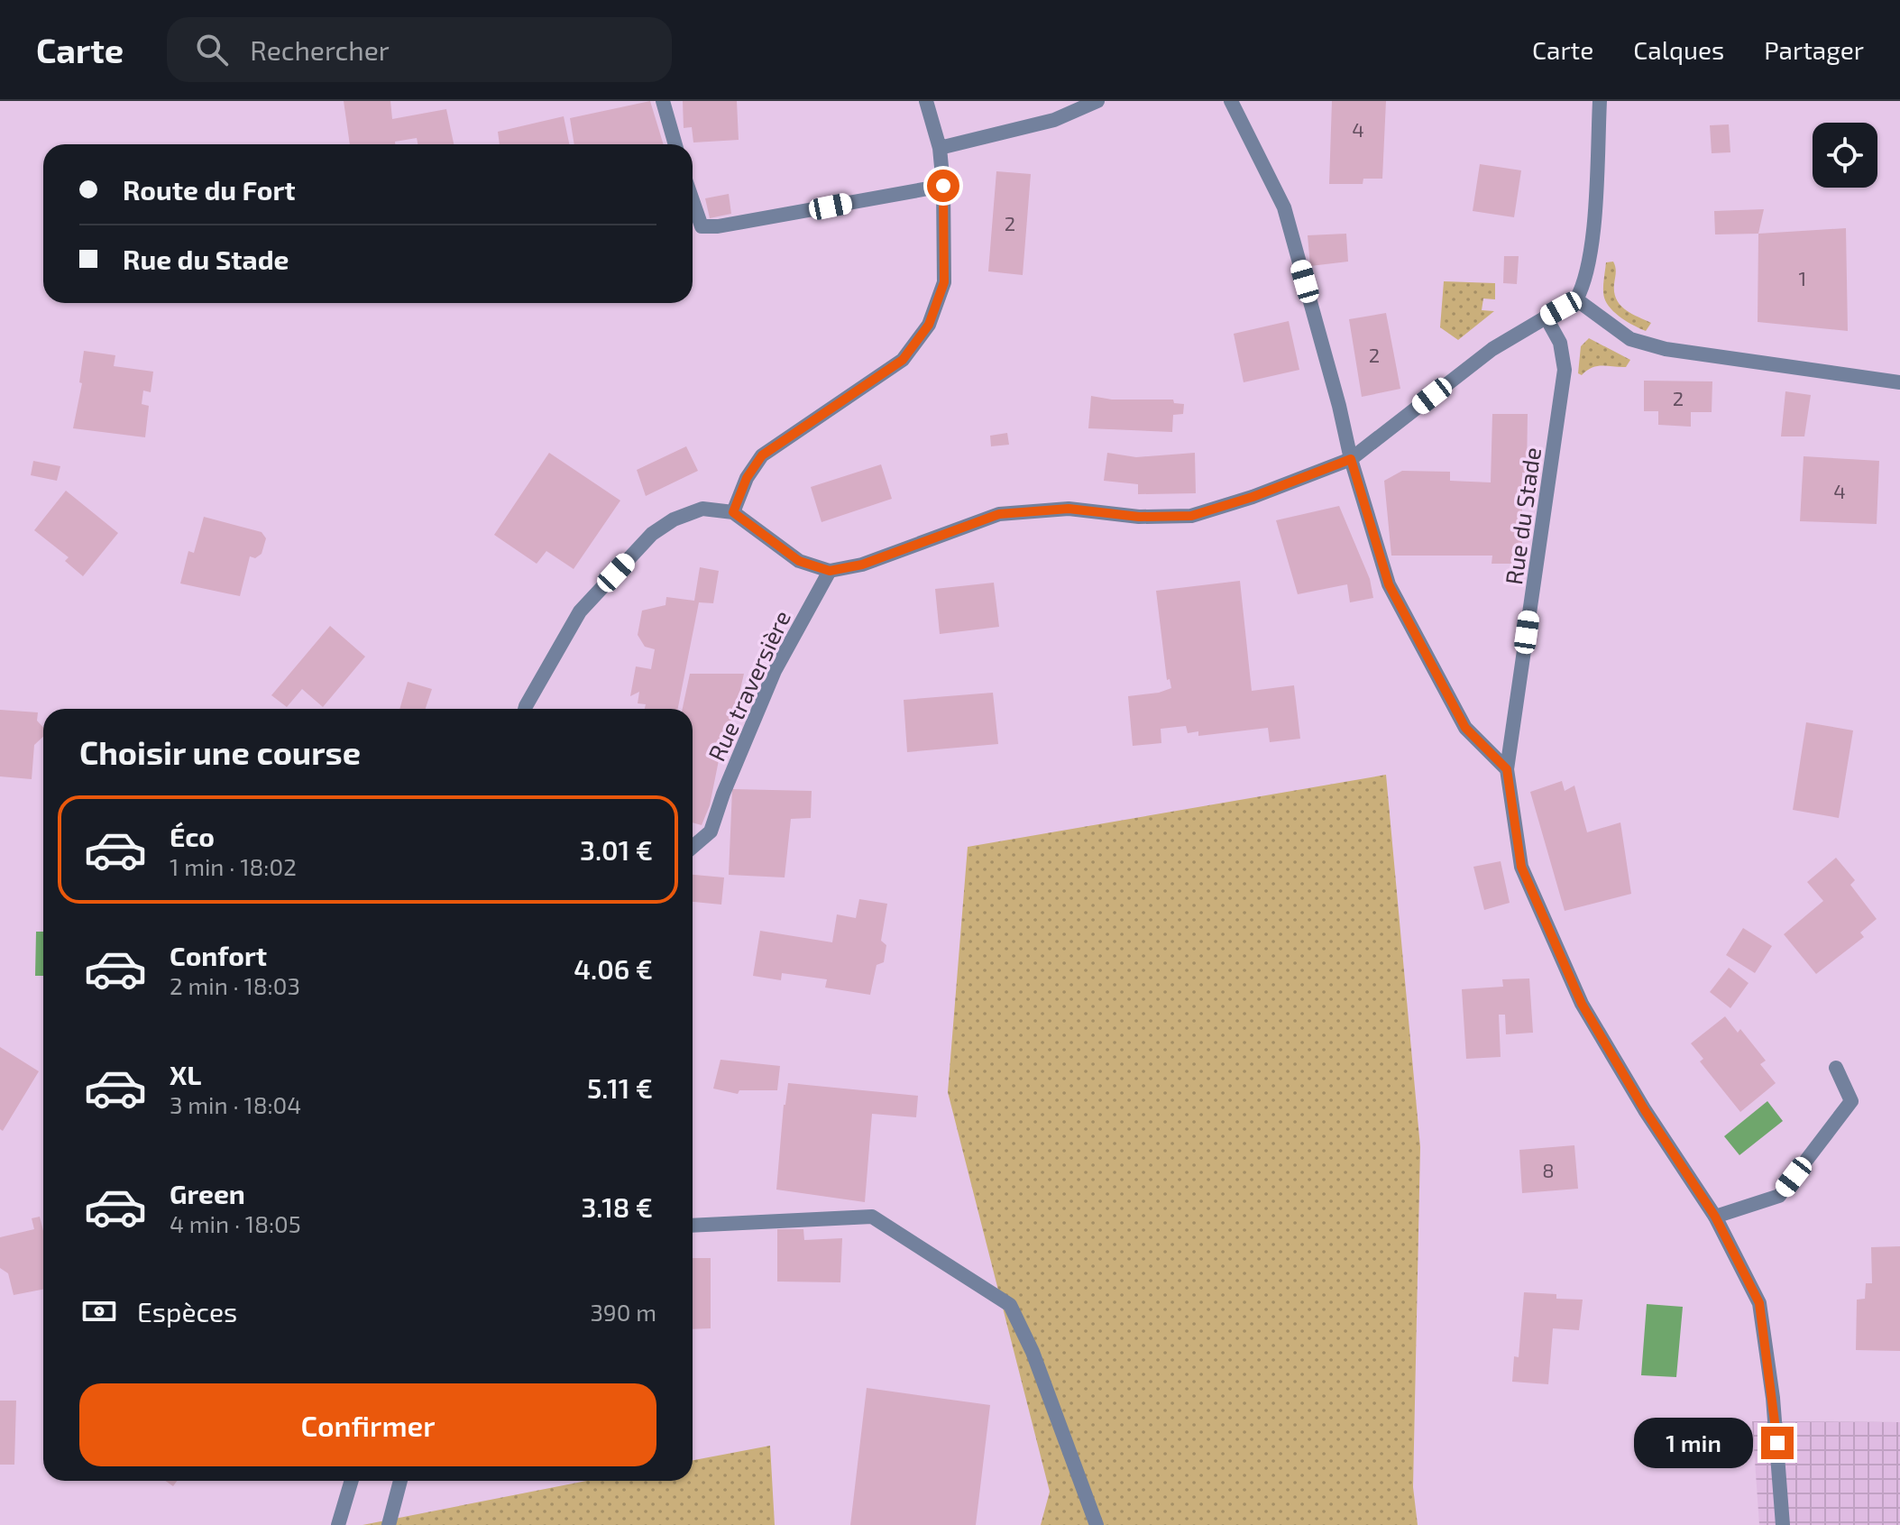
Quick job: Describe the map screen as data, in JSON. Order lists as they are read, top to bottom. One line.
{"streets":{"street":["Rue du Stade","Rue traversière"]},"house_numbers":["4","2","1","2","2","4","8"],"page":{"header":"Carte","search":"Rechercher","nav":["Carte","Calques","Partager"],"banner":["Route du Fort","Rue du Stade"],"heading":"Choisir une course","list":[{"name":"Éco","note":"1 min · 18:02","value":"3.01 €"},{"name":"Confort","note":"2 min · 18:03","value":"4.06 €"},{"name":"XL","note":"3 min · 18:04","value":"5.11 €"},{"name":"Green","note":"4 min · 18:05","value":"3.18 €"}],"pay":["Espèces","390 m"],"buttons":"Confirmer","bubble":"1 min"}}
